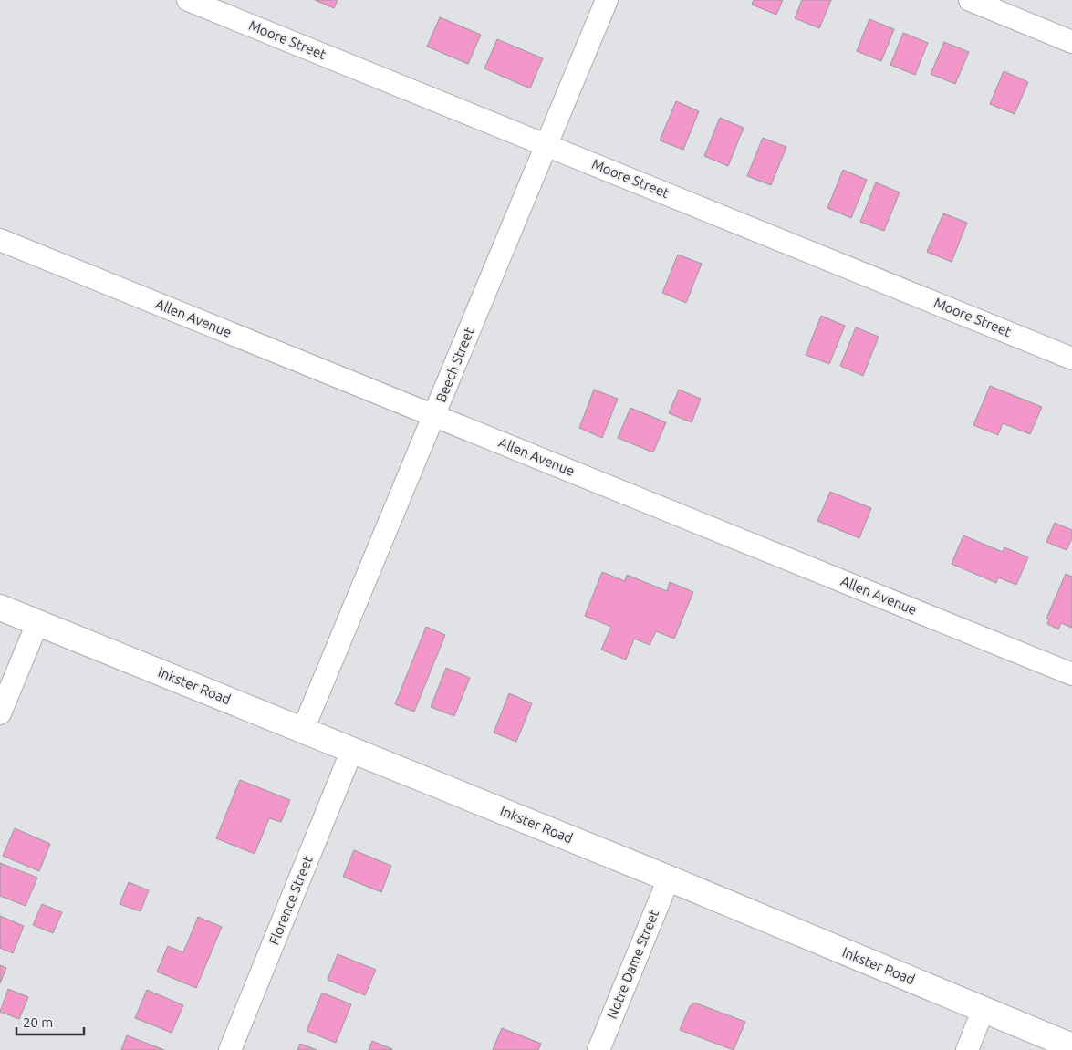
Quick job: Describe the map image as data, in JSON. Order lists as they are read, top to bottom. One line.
{"streets":{"main road":["Inkster Road"],"street":["Moore Street","Allen Avenue","Beech Street","Florence Street","Notre Dame Street"]},"crossings":[["Moore Street","Beech Street"],["Allen Avenue","Beech Street"],["Beech Street","Inkster Road"],["Inkster Road","Florence Street"],["Inkster Road","Notre Dame Street"]],"scale_bar":"20 m"}
